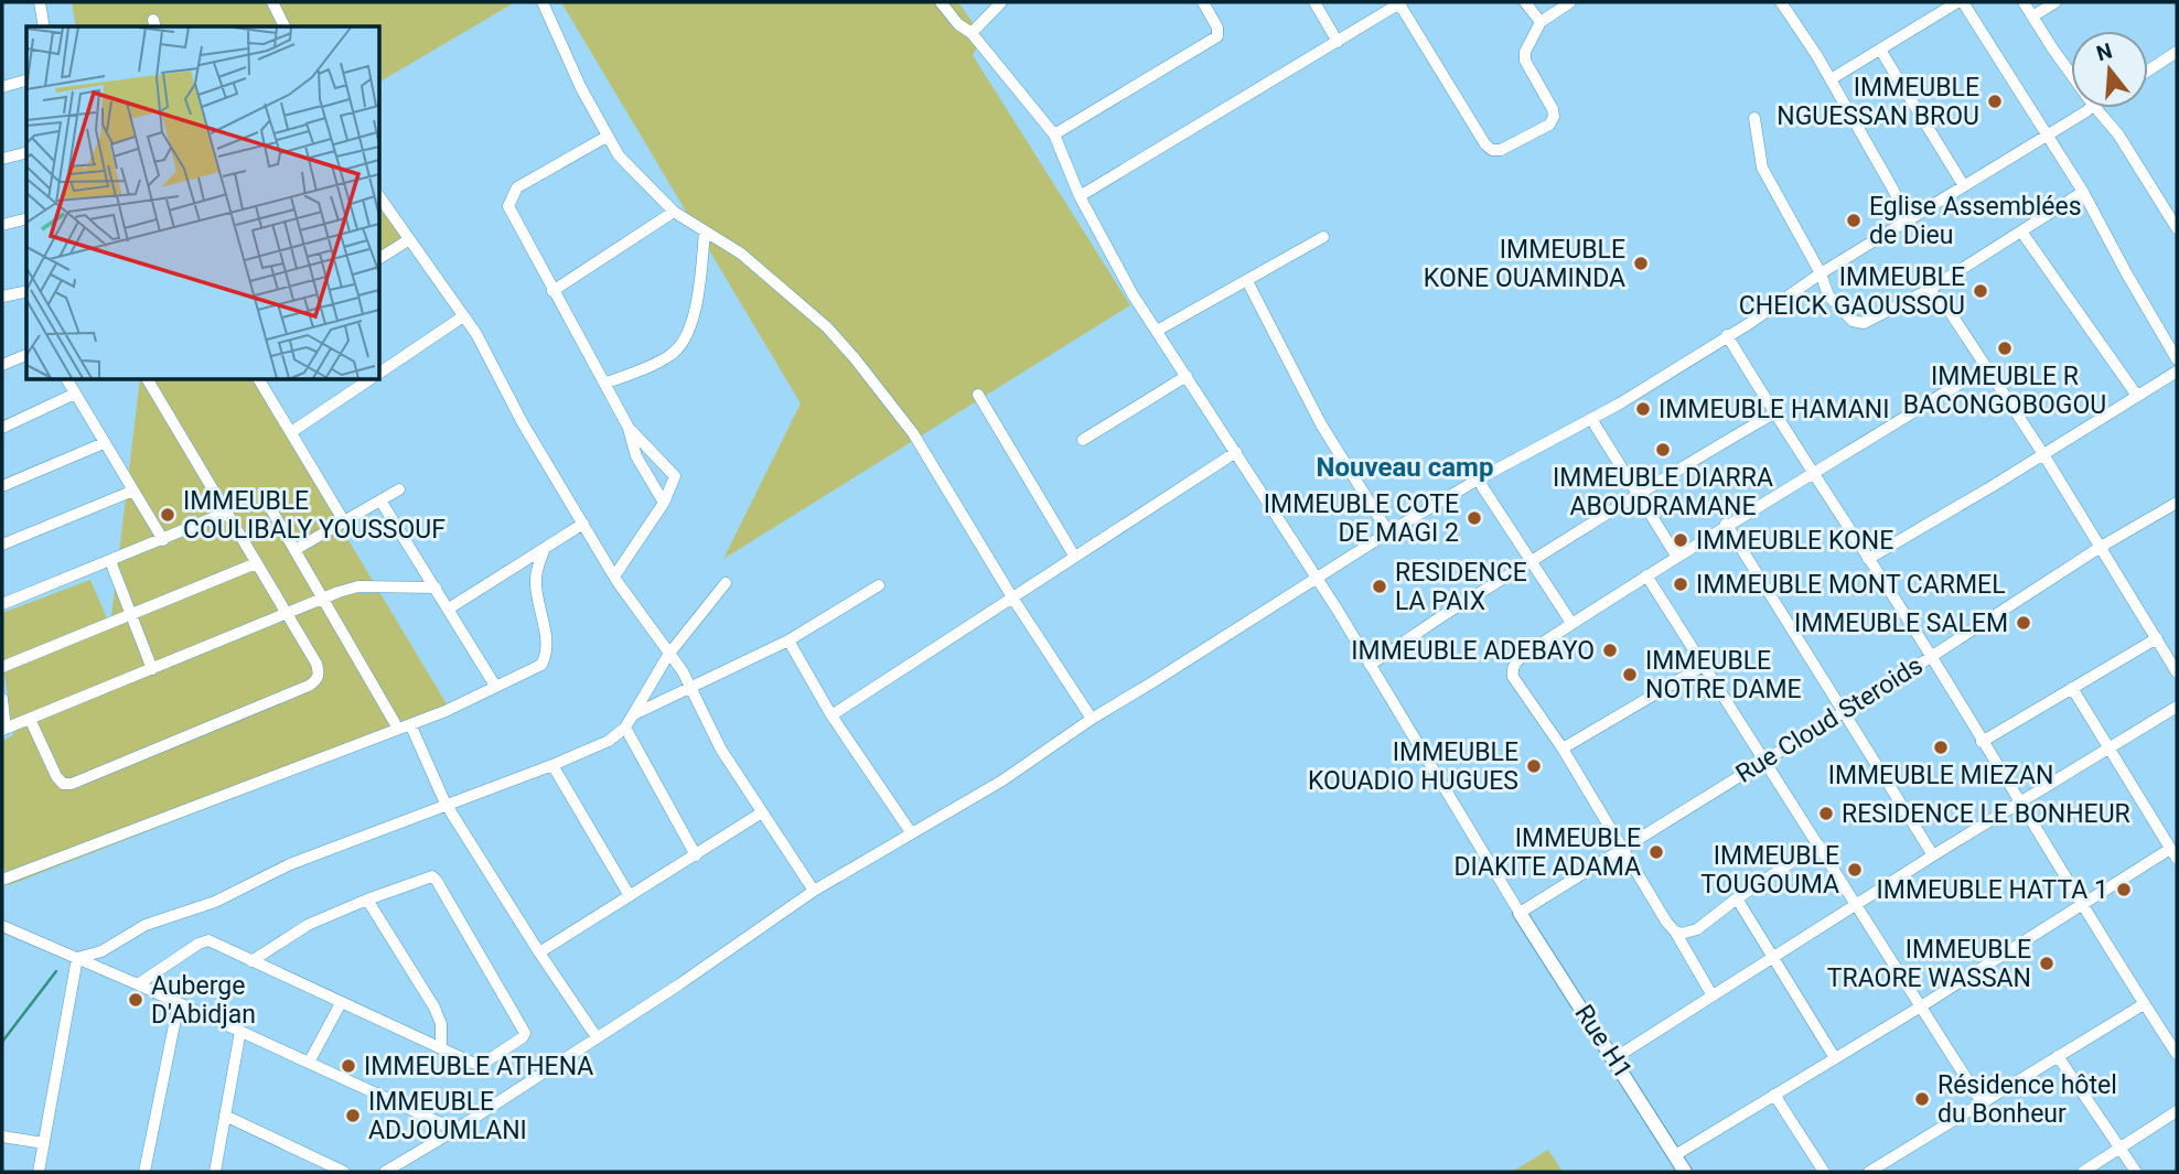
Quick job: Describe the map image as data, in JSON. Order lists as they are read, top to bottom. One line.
{"streets":{"street":["Rue Cloud Steroids","Rue H1"]},"crossings":[["Rue Cloud Steroids","Rue H1"]],"districts":["Nouveau camp"],"places":["IMMEUBLE NGUESSAN BROU","Eglise Assemblées de Dieu","IMMEUBLE KONE OUAMINDA","IMMEUBLE CHEICK GAOUSSOU","IMMEUBLE R BACONGOBOGOU","IMMEUBLE HAMANI","IMMEUBLE DIARRA ABOUDRAMANE","IMMEUBLE COULIBALY YOUSSOUF","IMMEUBLE COTE DE MAGI 2","IMMEUBLE KONE","IMMEUBLE MONT CARMEL","RESIDENCE LA PAIX","IMMEUBLE SALEM","IMMEUBLE ADEBAYO","IMMEUBLE NOTRE DAME","IMMEUBLE MIEZAN","IMMEUBLE KOUADIO HUGUES","RESIDENCE LE BONHEUR","IMMEUBLE DIAKITE ADAMA","IMMEUBLE TOUGOUMA","IMMEUBLE HATTA 1","IMMEUBLE TRAORE WASSAN","Auberge D'Abidjan","IMMEUBLE ATHENA","Résidence hôtel du Bonheur","IMMEUBLE ADJOUMLANI"],"north":"top"}
